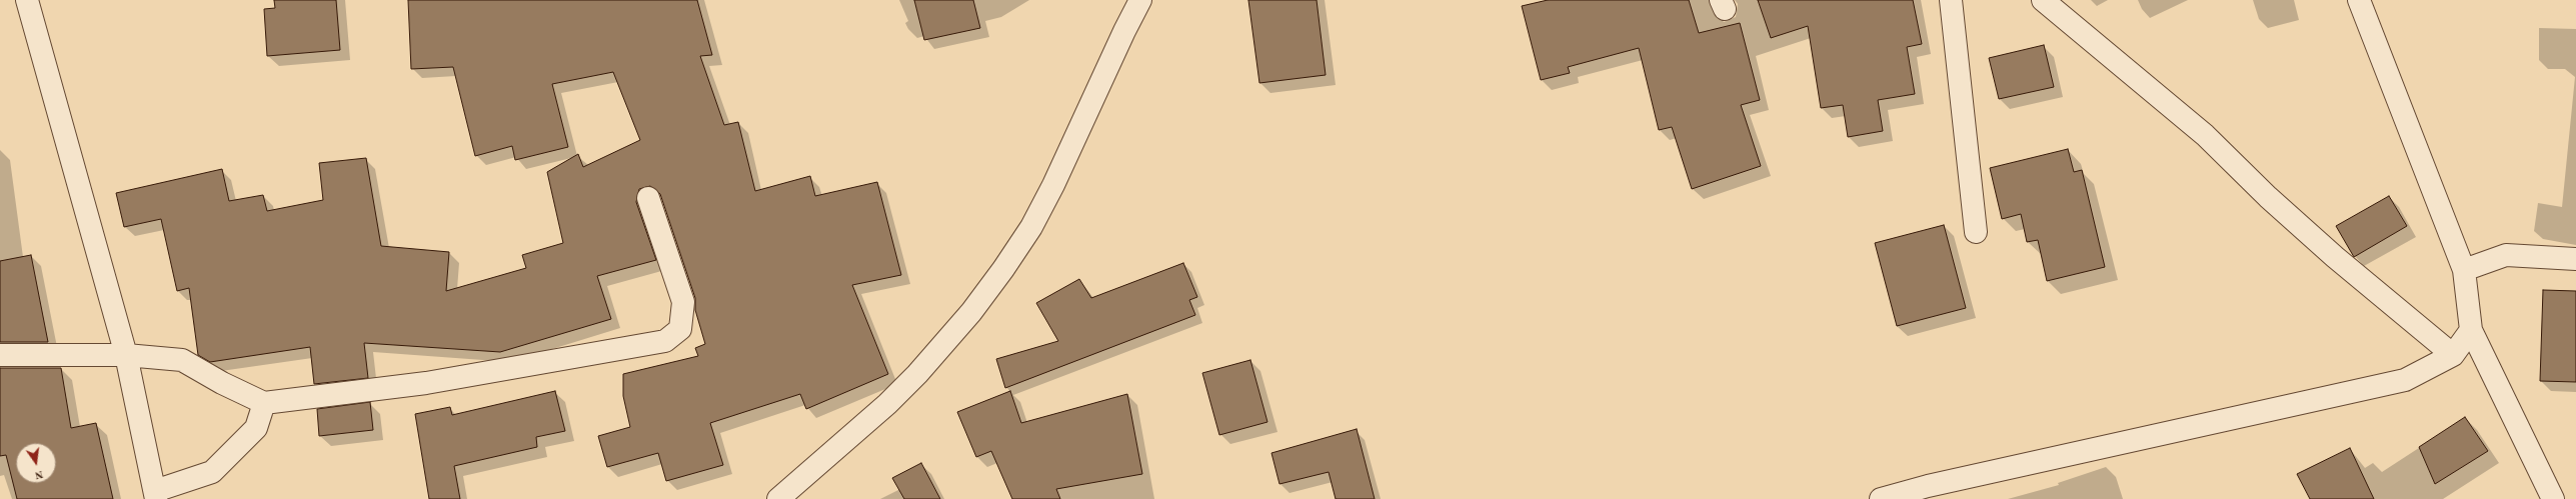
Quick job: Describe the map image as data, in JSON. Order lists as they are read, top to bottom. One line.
{"north":"bottom"}
